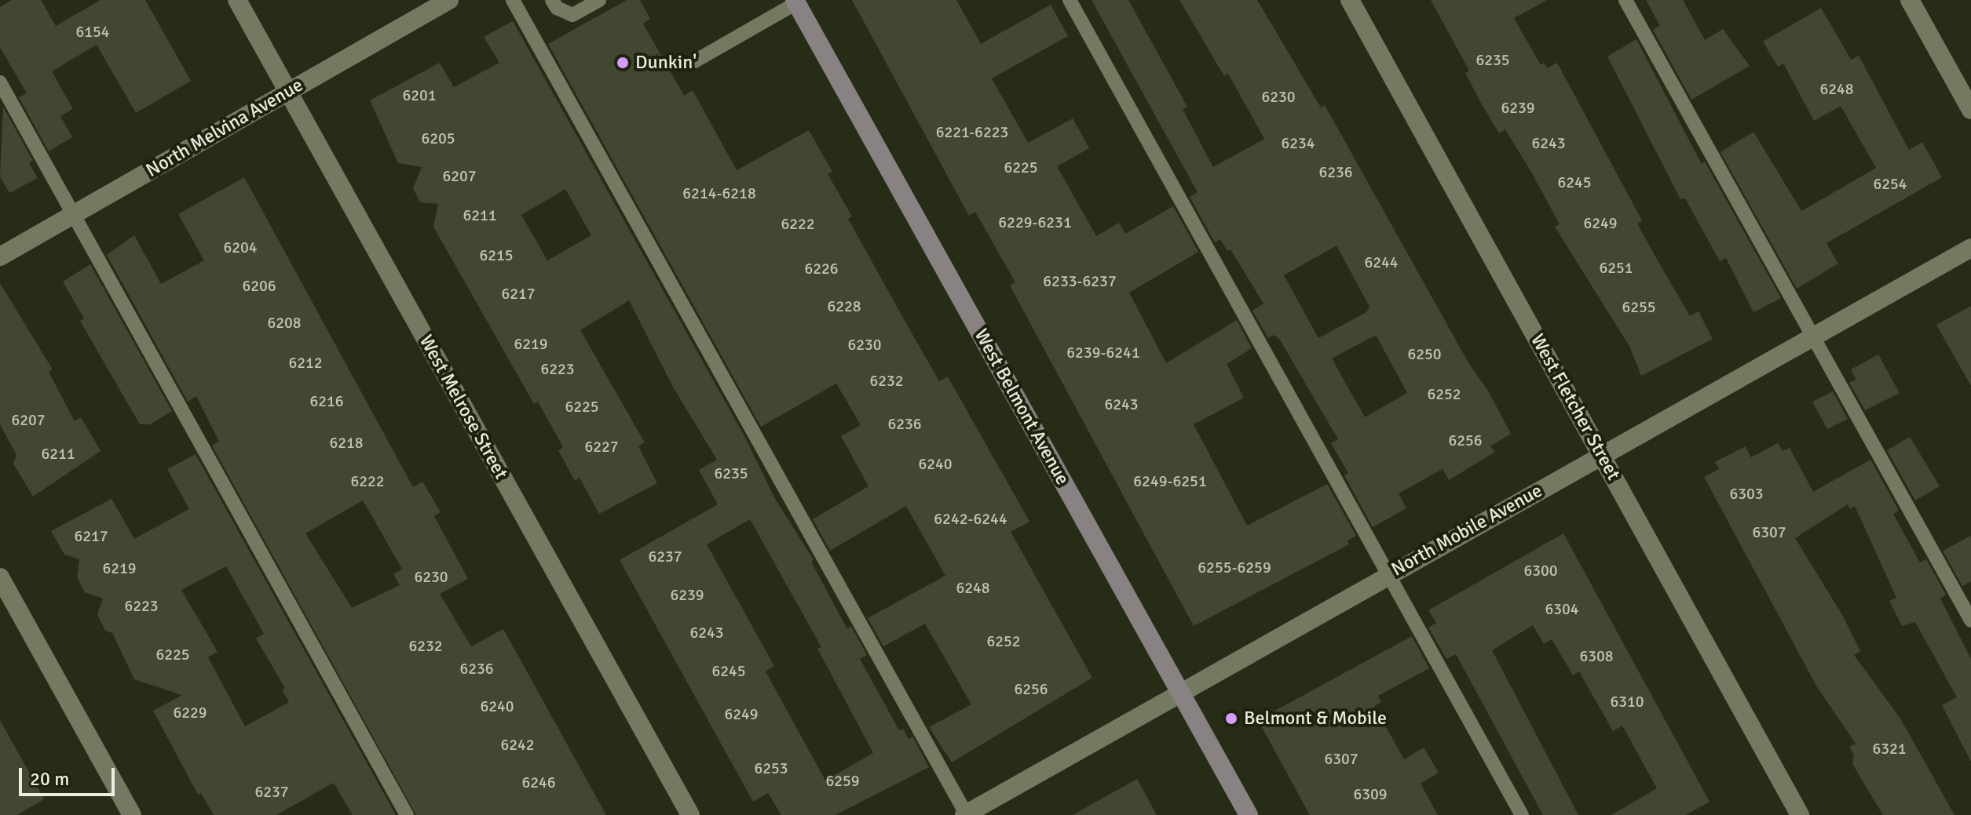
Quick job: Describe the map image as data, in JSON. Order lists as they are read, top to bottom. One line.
{"streets":{"main road":["West Belmont Avenue"],"street":["North Melvina Avenue","West Melrose Street","West Fletcher Street","North Mobile Avenue"]},"crossings":[["North Melvina Avenue","West Melrose Street"],["West Belmont Avenue","North Mobile Avenue"],["West Fletcher Street","North Mobile Avenue"]],"places":["Dunkin'","Belmont & Mobile"],"house_numbers":["6154","6235","6248","6201","6230","6239","6221-6223","6205","6234","6243","6225","6236","6207","6245","6254","6214-6218","6211","6229-6231","6249","6222","6204","6215","6244","6251","6226","6233-6237","6206","6217","6228","6255","6208","6219","6230","6239-6241","6250","6212","6223","6232","6252","6216","6243","6225","6207","6236","6256","6218","6227","6211","6240","6235","6222","6249-6251","6303","6242-6244","6307","6217","6237","6255-6259","6219","6300","6230","6248","6239","6223","6304","6243","6252","6232","6225","6308","6236","6245","6256","6310","6240","6229","6249","6242","6321","6307","6253","6259","6246","6237","6309"],"scale_bar":"20 m"}
